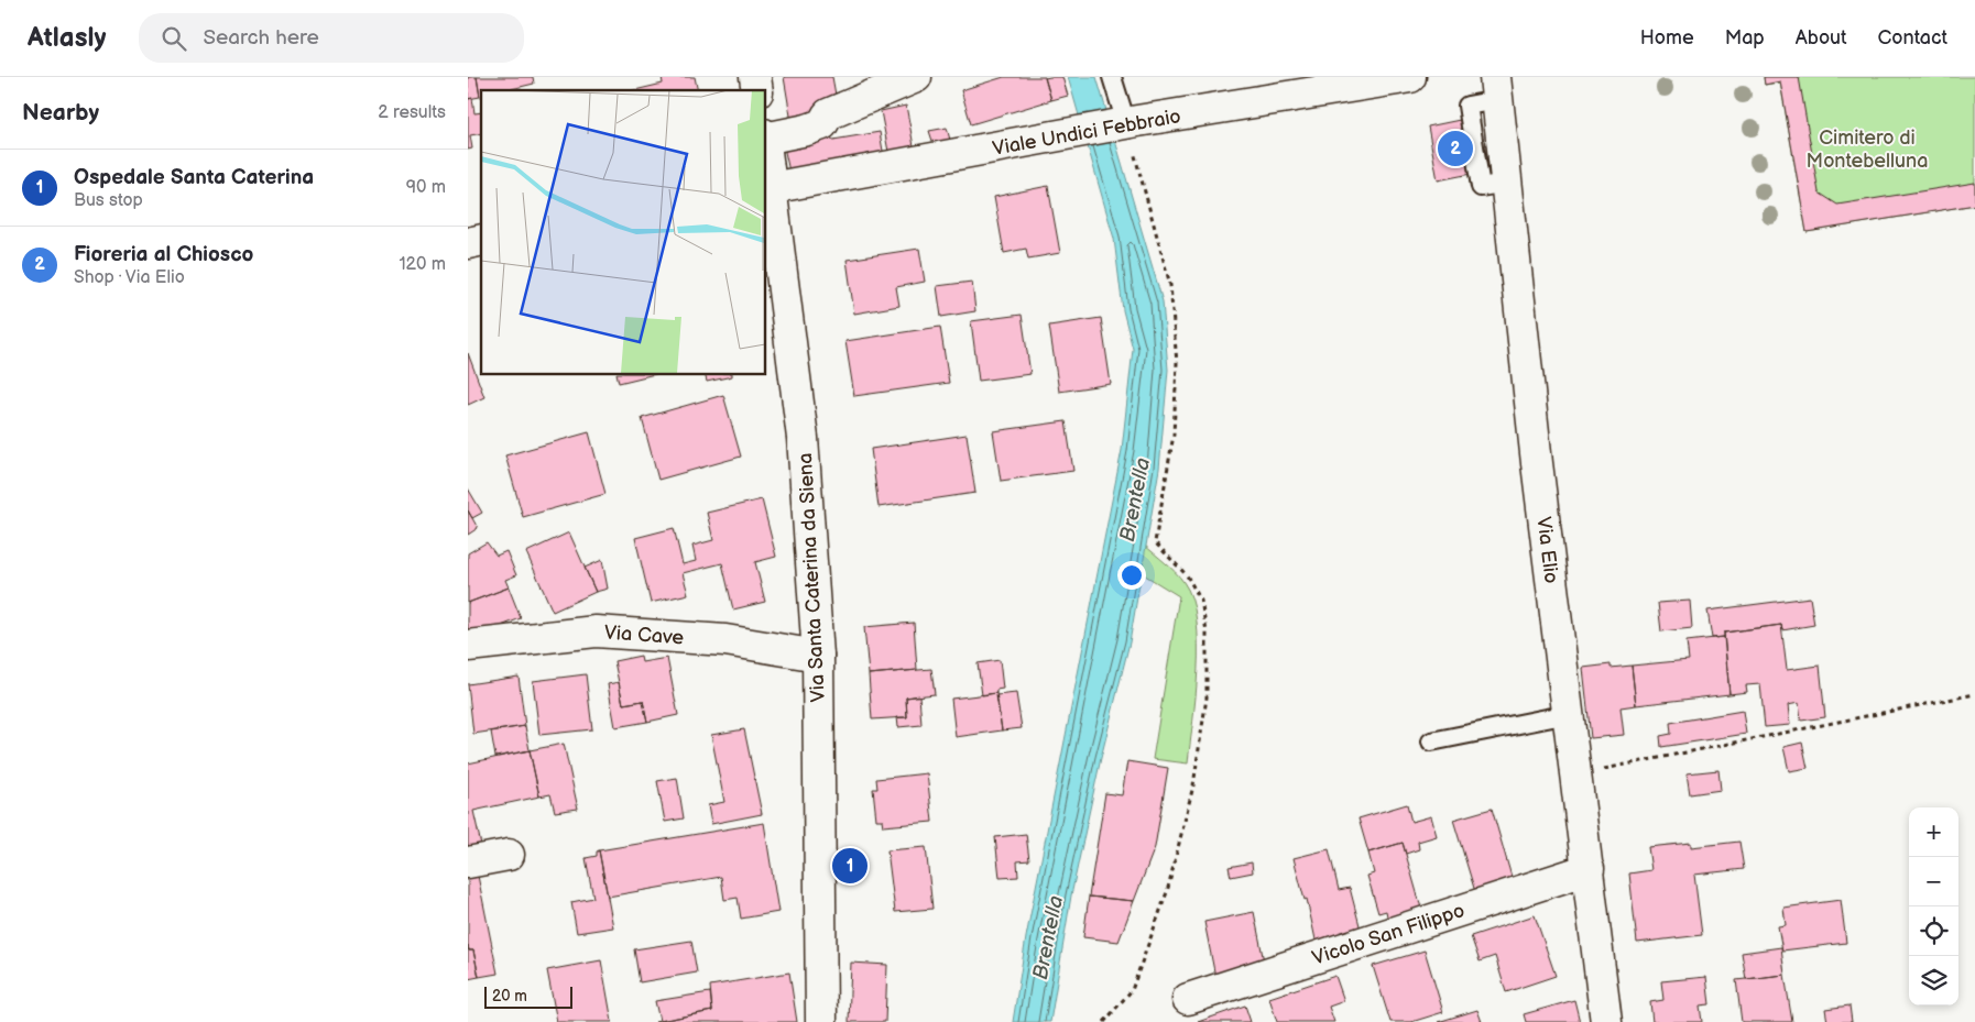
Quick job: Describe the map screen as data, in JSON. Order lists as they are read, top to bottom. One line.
{"streets":{"street":["Viale Undici Febbraio","Via Elio","Via Santa Caterina da Siena","Via Cave","Vicolo San Filippo"]},"crossings":[["Viale Undici Febbraio","Via Santa Caterina da Siena"],["Via Elio","Vicolo San Filippo"],["Via Santa Caterina da Siena","Via Cave"]],"water":["Brentella"],"parks":["Cimitero di Montebelluna"],"scale_bar":"20 m","page":{"header":"Atlasly","search":"Search here","nav":["Home","Map","About","Contact"],"heading":["Nearby","2 results"],"pins":["2","1"],"list":[{"mark":"1","name":"Ospedale Santa Caterina","note":"Bus stop","value":"90 m"},{"mark":"2","name":"Fioreria al Chiosco","note":"Shop · Via Elio","value":"120 m"}],"map_buttons":["+","−"],"scale":"20 m"}}
